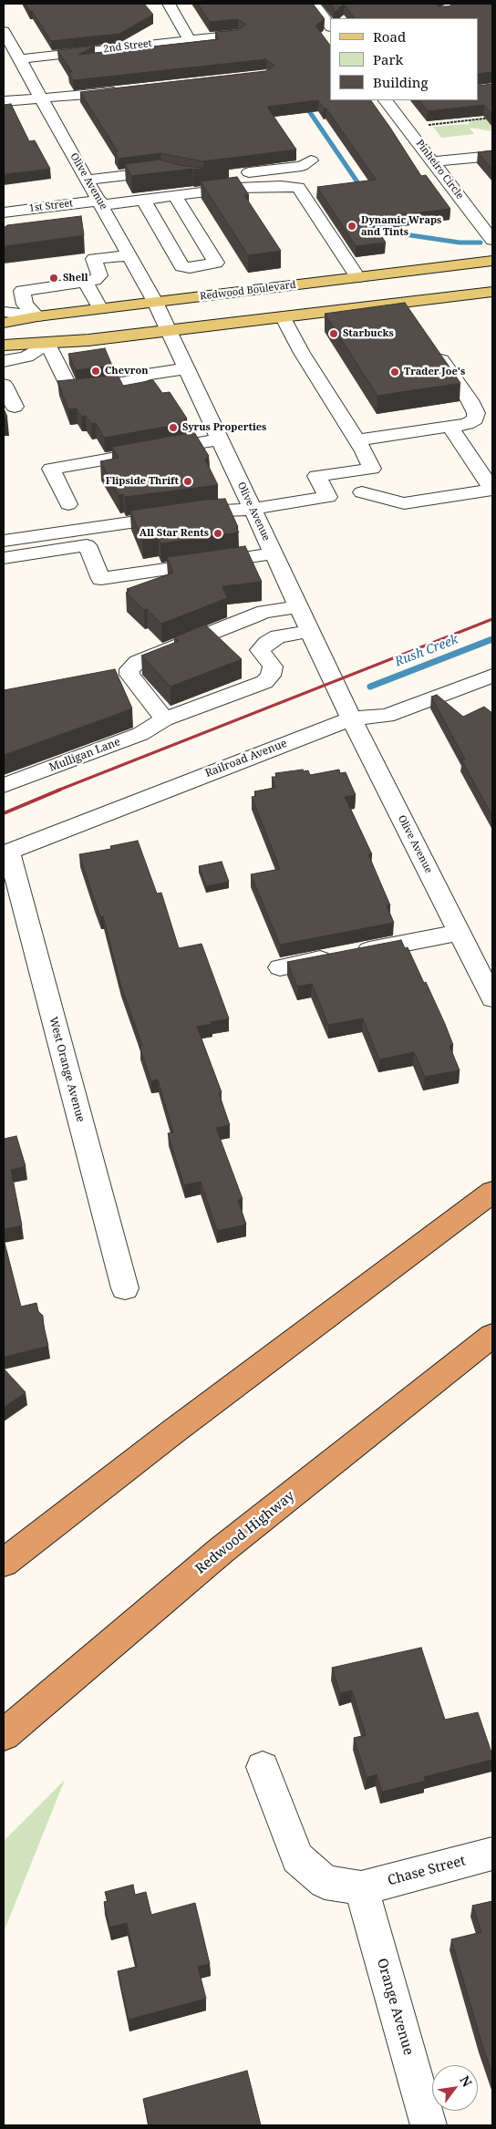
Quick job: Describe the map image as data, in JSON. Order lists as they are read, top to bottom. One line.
{"streets":{"highway":["Redwood Highway"],"main road":["Redwood Boulevard"],"street":["2nd Street","Pinheiro Circle","Olive Avenue","1st Street","Mulligan Lane","Railroad Avenue","West Orange Avenue","Chase Street","Orange Avenue"]},"crossings":[["2nd Street","Olive Avenue"],["Olive Avenue","1st Street"],["Olive Avenue","Redwood Boulevard"],["Olive Avenue","Mulligan Lane"],["Olive Avenue","Railroad Avenue"],["1st Street","Redwood Boulevard"],["Railroad Avenue","West Orange Avenue"],["Chase Street","Orange Avenue"]],"water":["Rush Creek"],"places":["Dynamic Wraps and Tints","Shell","Starbucks","Chevron","Trader Joe's","Syrus Properties","Flipside Thrift","All Star Rents"],"legend":["Road","Park","Building"],"north":"top right"}
